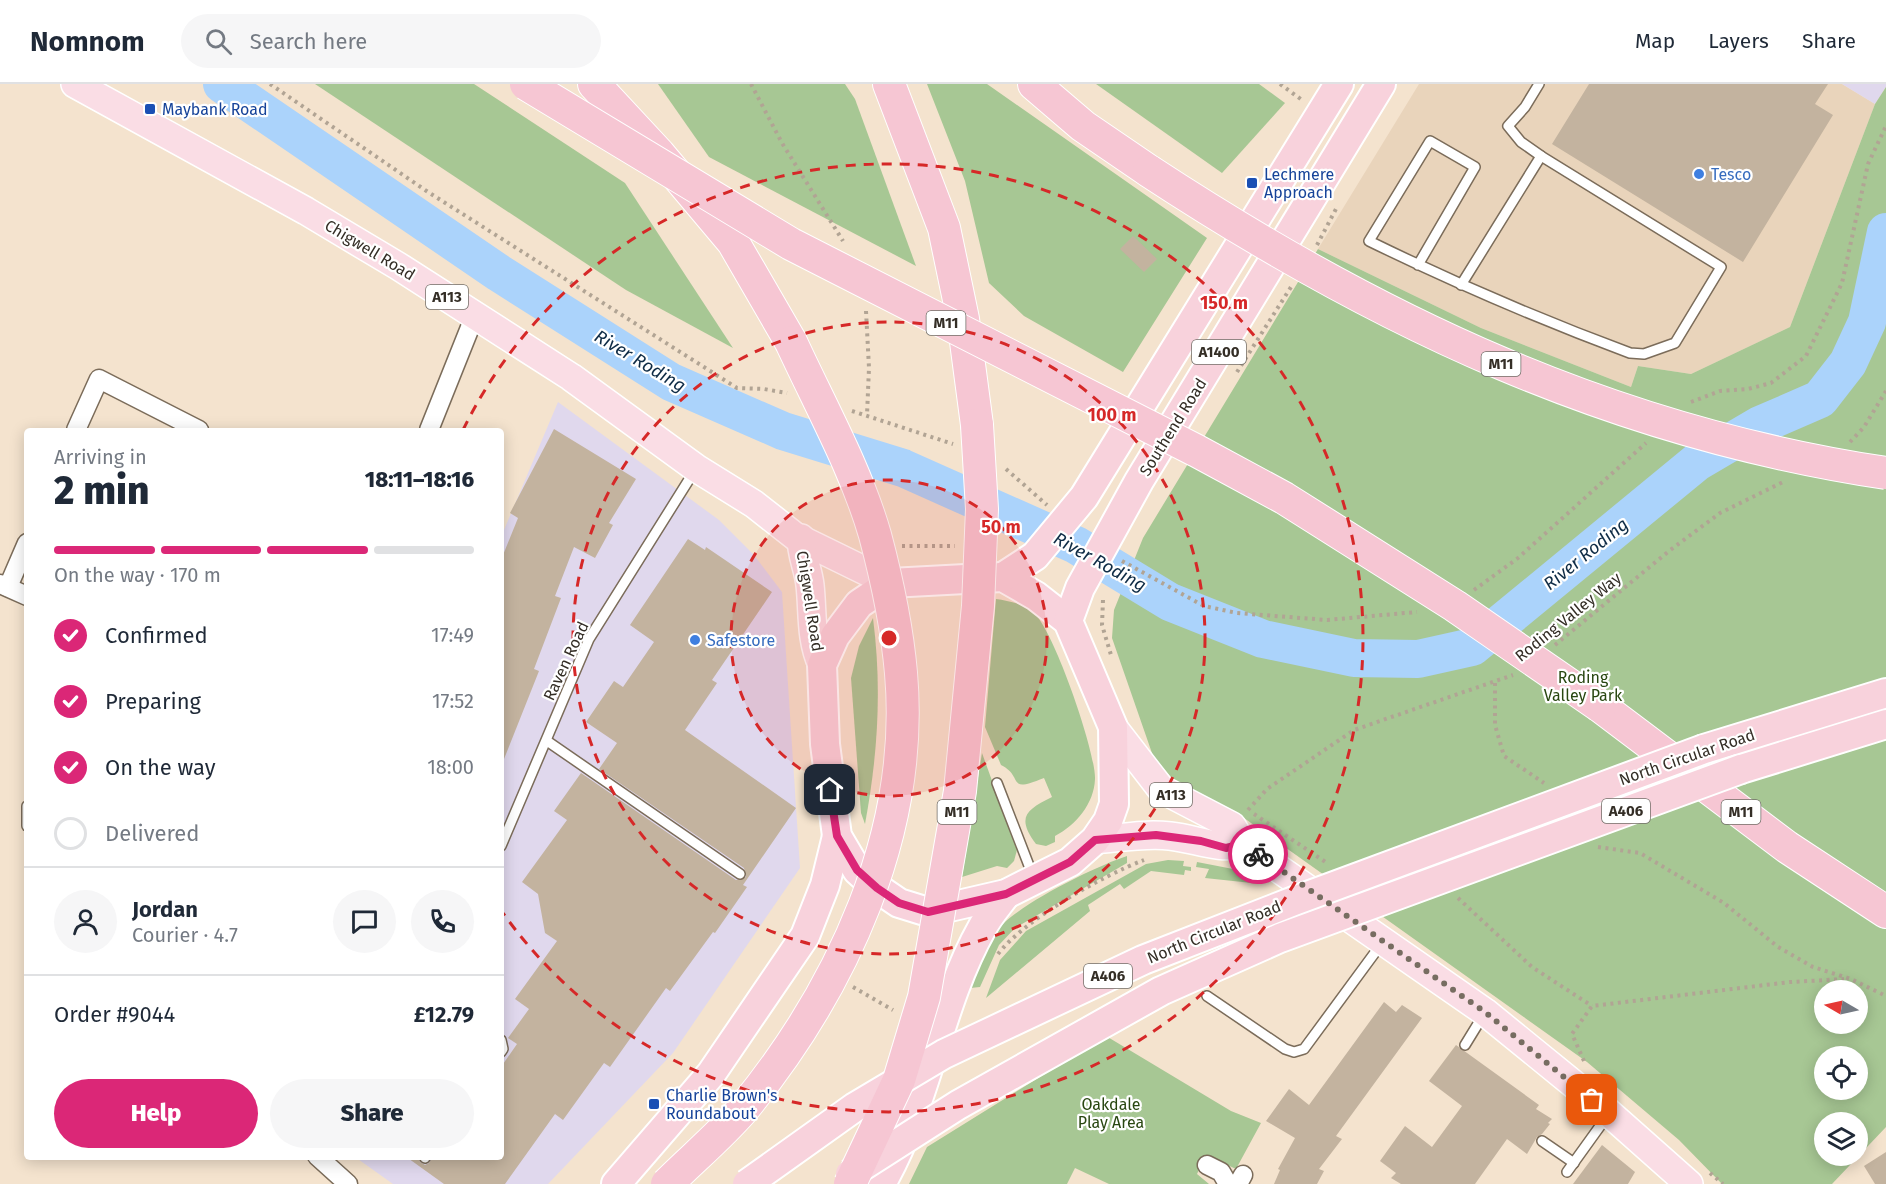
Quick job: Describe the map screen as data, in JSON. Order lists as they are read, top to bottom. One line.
{"streets":{"highway":["A113","M11","A1400","Southend Road","North Circular Road","A406"],"main road":["Chigwell Road"],"lane":["Raven Road"],"path":["Roding Valley Way"]},"crossings":[["Chigwell Road","A113"],["Chigwell Road","Raven Road"],["A113","A1400"],["A113","Southend Road"],["A113","Roding Valley Way"]],"water":["River Roding"],"parks":["Roding Valley Park","Oakdale Play Area"],"places":{"transit":["Maybank Road","Lechmere Approach","Charlie Brown's Roundabout"],"other":["Tesco","Safestore"]},"north":"left","page":{"header":"Nomnom","search":"Search here","nav":["Map","Layers","Share"],"heading":["2 min","Arriving in","18:11–18:16"],"panel":["Jordan","Courier · 4.7","Order #9044","£12.79"],"bar":"On the way · 170 m","list":[["Confirmed","17:49"],["Preparing","17:52"],["On the way","18:00"],"Delivered"],"buttons":["Help","Share"]},"rings":["150 m","100 m","50 m"]}
